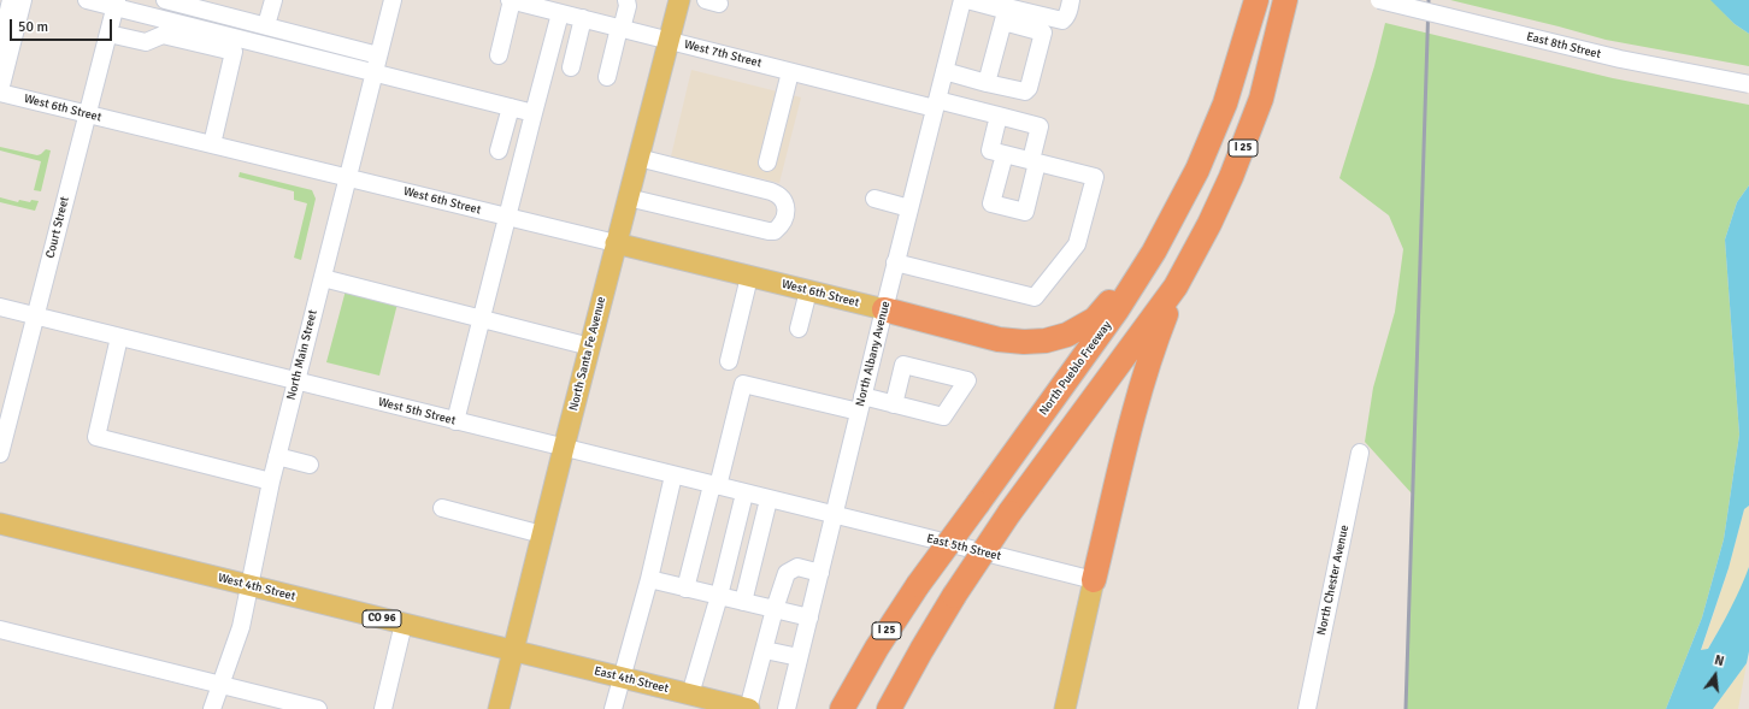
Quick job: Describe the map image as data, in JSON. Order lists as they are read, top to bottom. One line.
{"streets":{"highway":["I 25","North Pueblo Freeway"],"main road":["West 6th Street","North Santa Fe Avenue","West 4th Street","CO 96","East 4th Street"],"street":["East 8th Street","West 7th Street","Court Street","North Albany Avenue","North Main Street","West 5th Street","East 5th Street","North Chester Avenue"]},"crossings":[["West 7th Street","North Santa Fe Avenue"],["West 7th Street","North Albany Avenue"],["West 6th Street","Court Street"],["West 6th Street","North Santa Fe Avenue"],["West 6th Street","North Albany Avenue"],["West 6th Street","North Main Street"],["Court Street","West 5th Street"],["North Santa Fe Avenue","West 5th Street"],["North Santa Fe Avenue","West 4th Street"],["North Santa Fe Avenue","East 4th Street"],["North Albany Avenue","West 5th Street"],["North Albany Avenue","East 5th Street"],["North Main Street","West 5th Street"],["North Main Street","West 4th Street"],["West 5th Street","East 5th Street"],["West 4th Street","East 4th Street"]],"scale_bar":"50 m","north":"top"}
